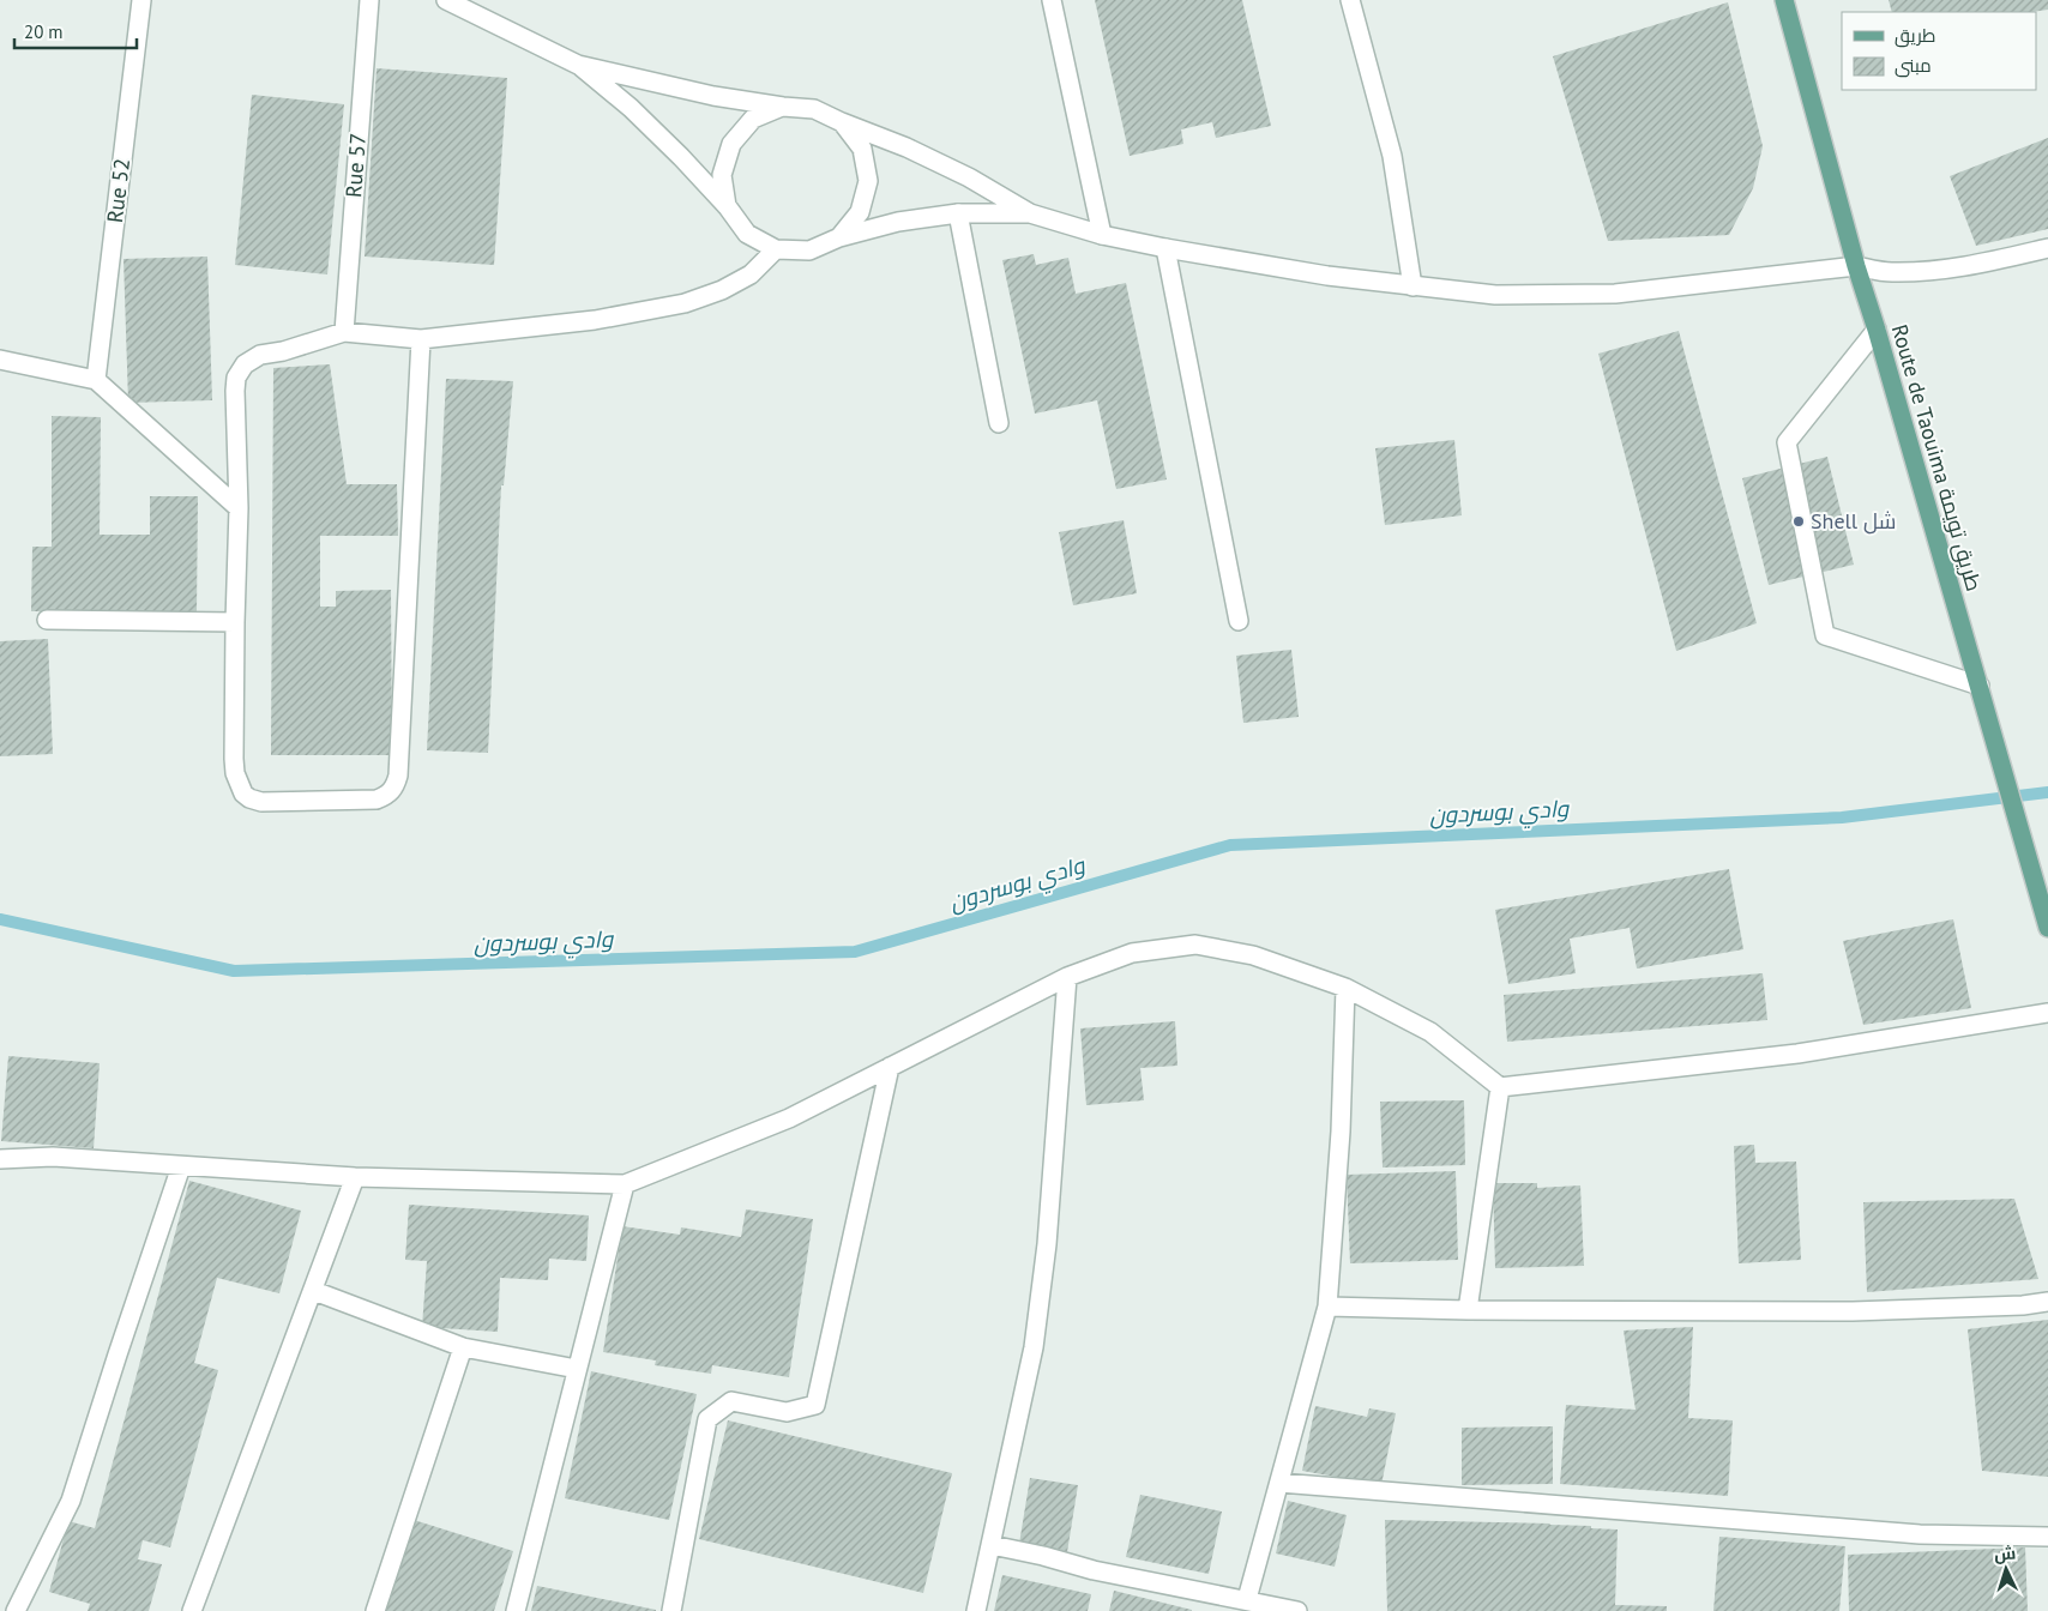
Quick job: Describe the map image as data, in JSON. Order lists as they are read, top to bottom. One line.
{"streets":{"main road":["Route de Taouima طريق تويمة"],"street":["Rue 57","Rue 52"]},"water":["وادي بوسردون"],"places":["Shell شل"],"legend":["طريق","مبنى"],"scale_bar":"20 m","north":"top"}
